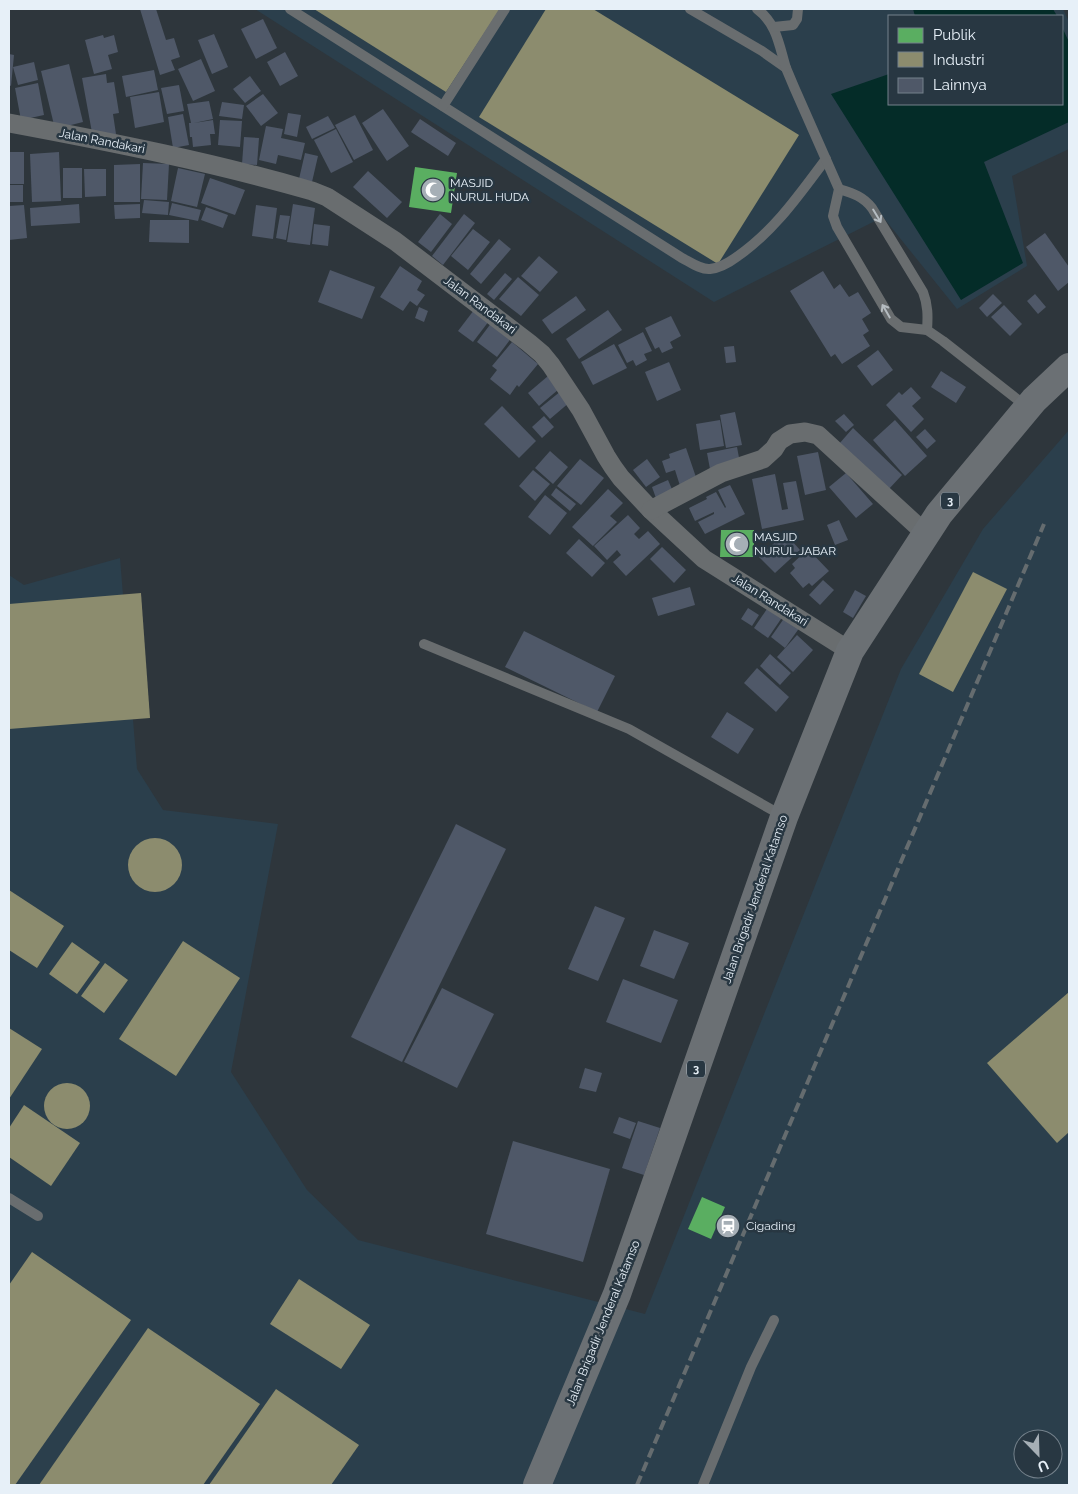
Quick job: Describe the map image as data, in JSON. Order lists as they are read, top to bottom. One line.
{"streets":{"highway":["3","Jalan Brigadir Jenderal Katamso"],"street":["Jalan Randakari"]},"crossings":[["Jalan Randakari","Jalan Brigadir Jenderal Katamso"]],"places":{"mosque":["MASJID NURUL HUDA","MASJID NURUL JABAR"],"station":["Cigading"]},"legend":["Publik","Industri","Lainnya"],"north":"bottom right"}
